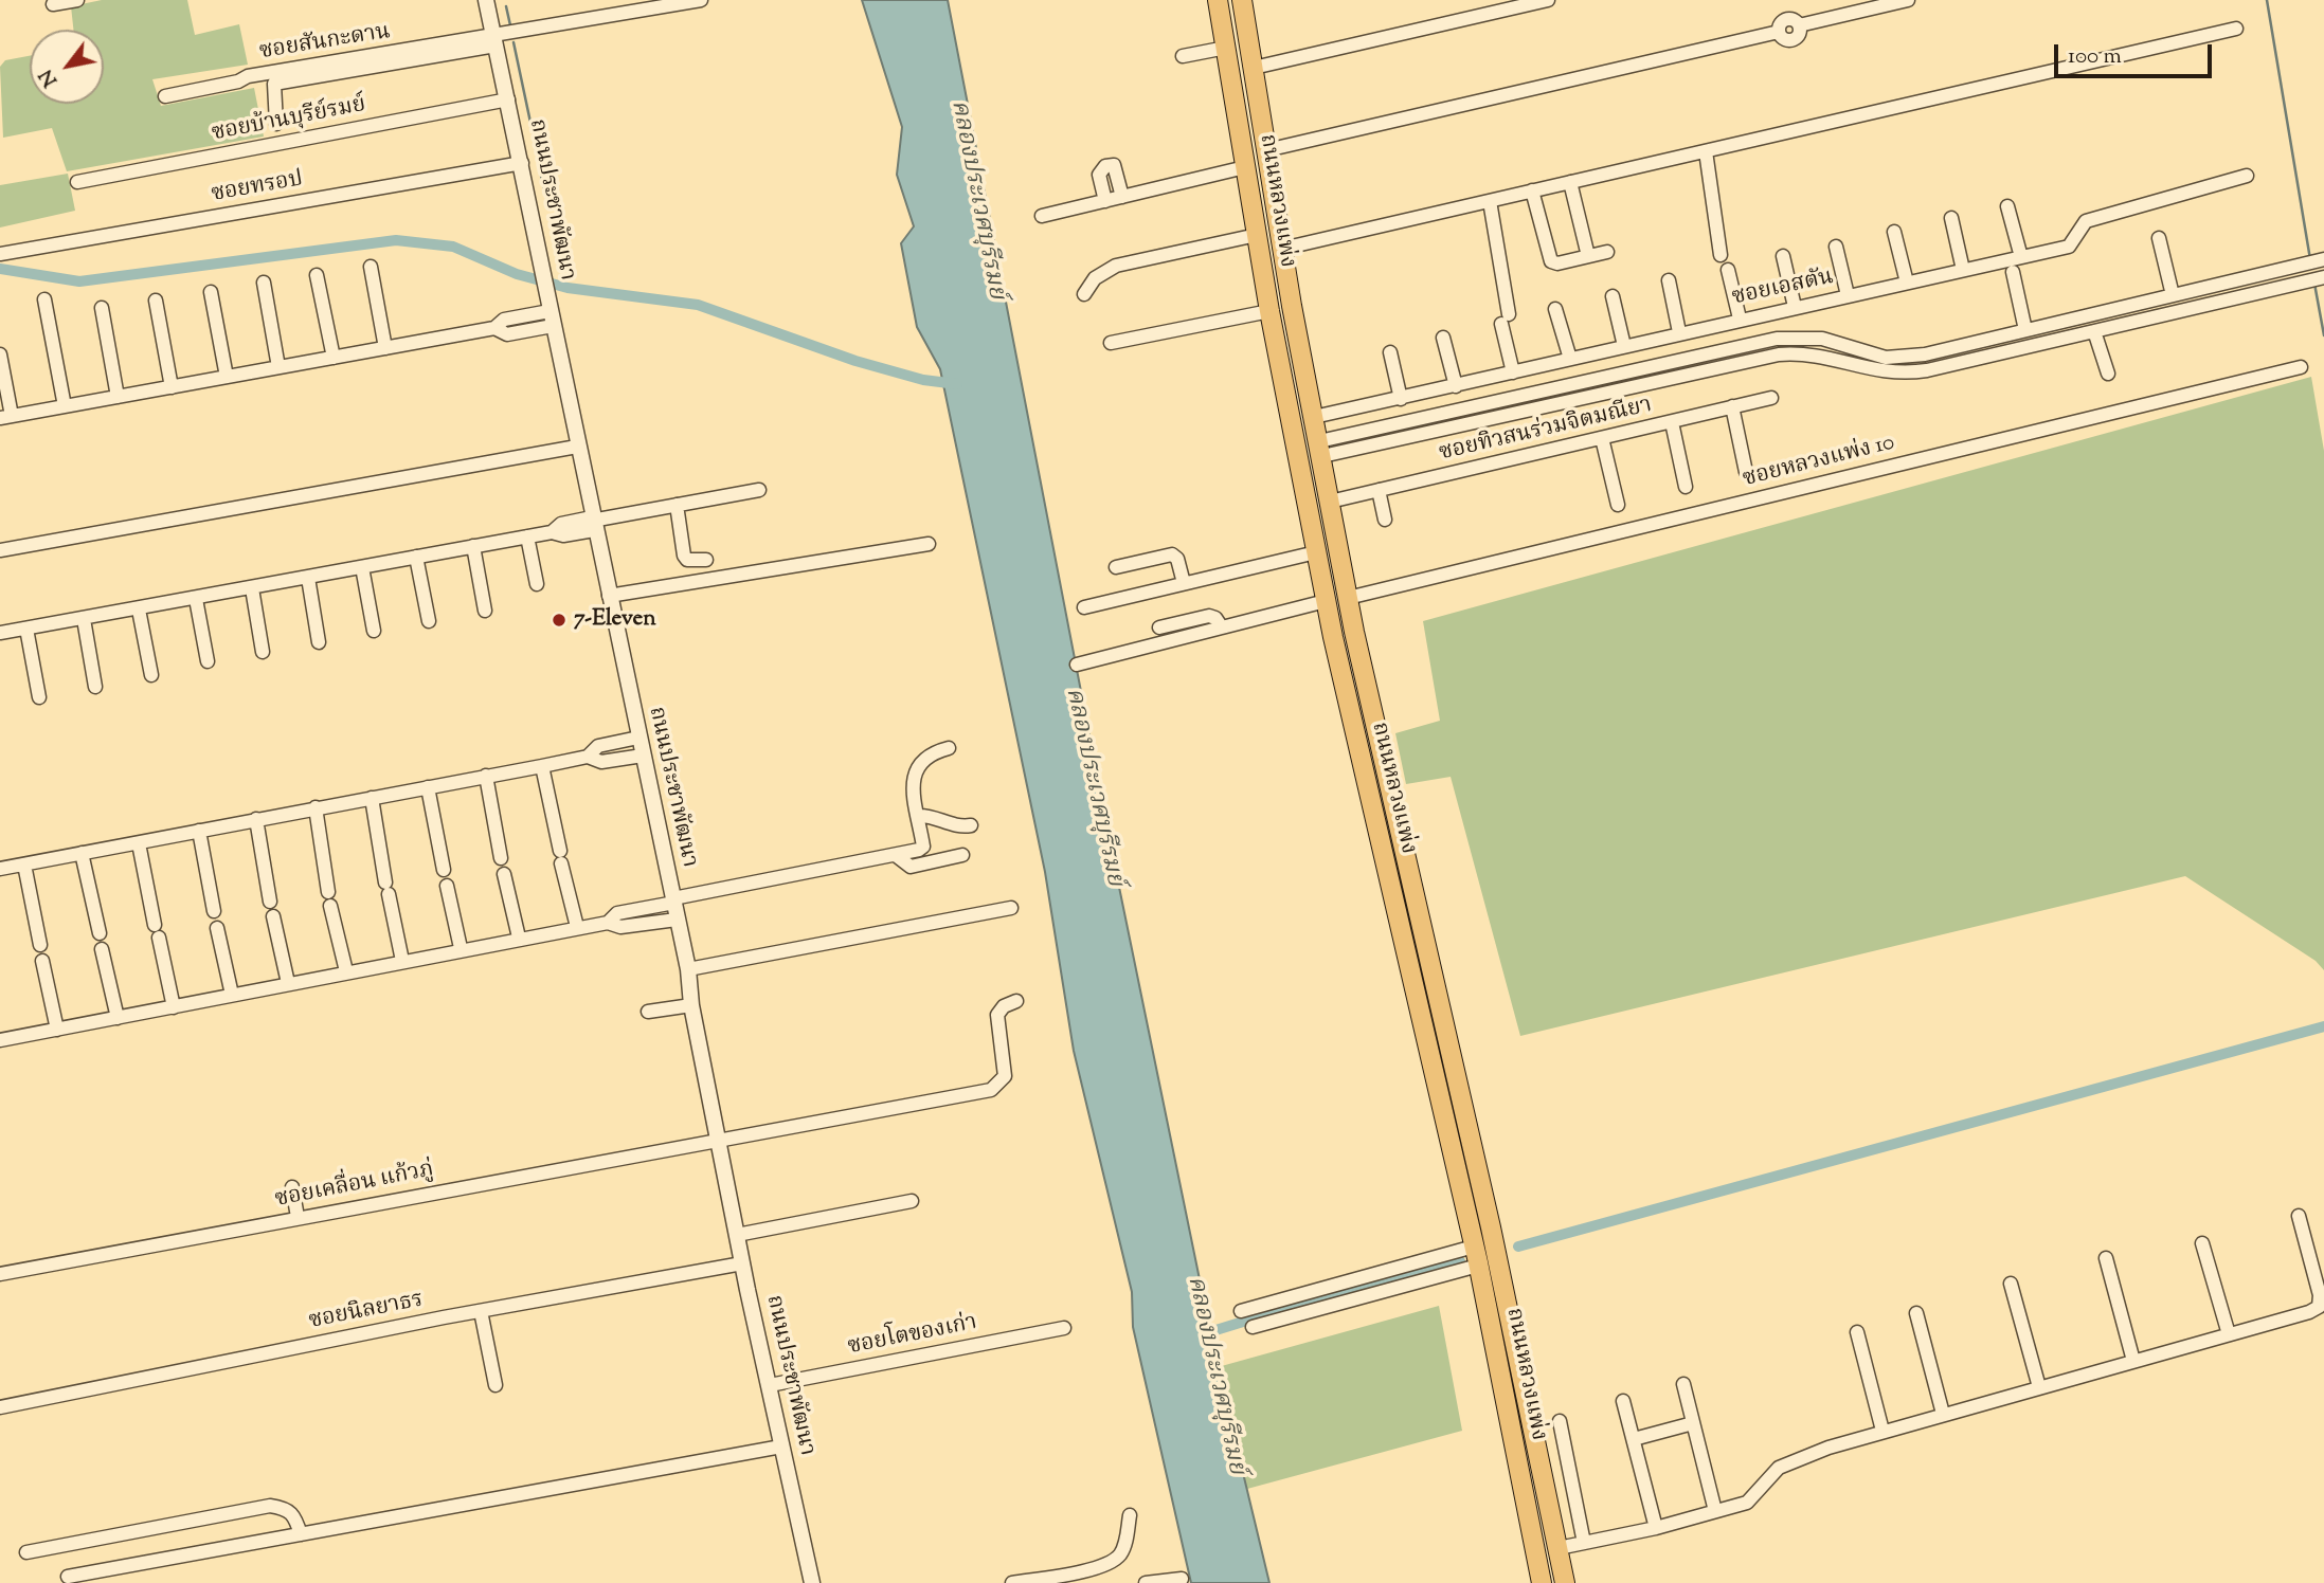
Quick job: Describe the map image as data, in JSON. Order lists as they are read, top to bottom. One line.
{"streets":{"main road":["ถนนหลวงแพ่ง"],"street":["ซอยสันกะดาน","ซอยบ้านบุรีย์รมย์","ซอยทรอป","ถนนประชาพัฒนา","ซอยเอสตัน","ซอยทิวสนร่วมจิตมณียา","ซอยหลวงแพ่ง 10","ซอยเคลื่อน แก้วภู่","ซอยนิลยาธร","ซอยโตของเก่า"]},"crossings":[["ซอยสันกะดาน","ถนนประชาพัฒนา"],["ซอยบ้านบุรีย์รมย์","ถนนประชาพัฒนา"],["ซอยทรอป","ถนนประชาพัฒนา"],["ถนนประชาพัฒนา","ซอยเคลื่อน แก้วภู่"],["ถนนประชาพัฒนา","ซอยนิลยาธร"],["ถนนประชาพัฒนา","ซอยโตของเก่า"],["ถนนหลวงแพ่ง","ซอยเอสตัน"],["ถนนหลวงแพ่ง","ซอยทิวสนร่วมจิตมณียา"],["ถนนหลวงแพ่ง","ซอยหลวงแพ่ง 10"]],"water":["คลองประเวศบุรีรมย์"],"places":["7-Eleven"],"scale_bar":"100 m","north":"bottom left"}
